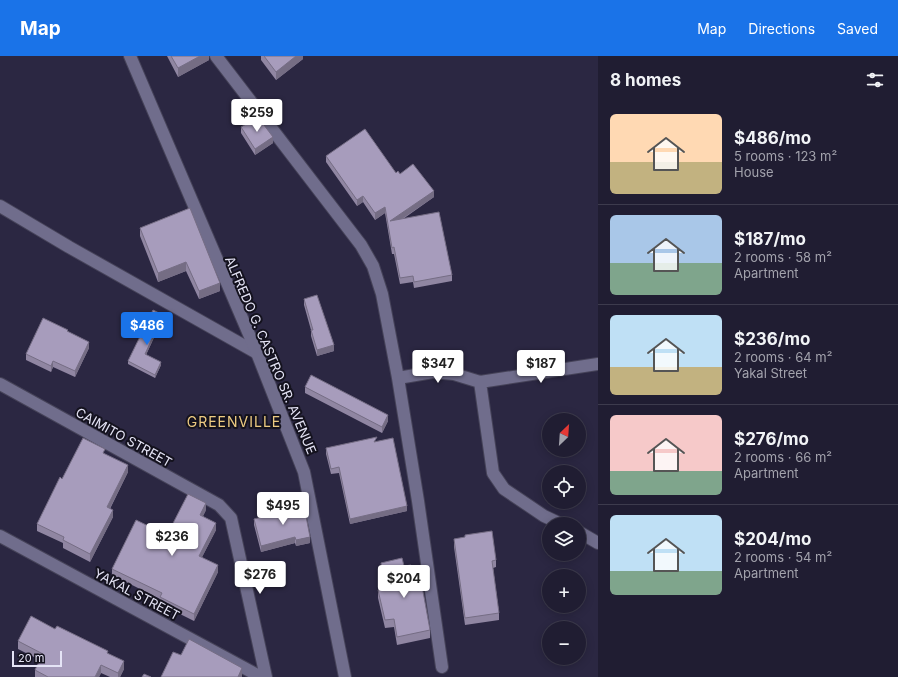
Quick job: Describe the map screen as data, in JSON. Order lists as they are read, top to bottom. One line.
{"streets":{"street":["ALFREDO G. CASTRO SR. AVENUE","CAIMITO STREET","YAKAL STREET"]},"districts":["GREENVILLE"],"scale_bar":"20 m","north":"top right","page":{"header":"Map","nav":["Map","Directions","Saved"],"heading":"8 homes","price":["$259","$486","$347","$187","$495","$236","$276","$204"],"list":[{"name":"$486/mo","note":"5 rooms · 123 m² · House"},{"name":"$187/mo","note":"2 rooms · 58 m² · Apartment"},{"name":"$236/mo","note":"2 rooms · 64 m² · Yakal Street"},{"name":"$276/mo","note":"2 rooms · 66 m² · Apartment"},{"name":"$204/mo","note":"2 rooms · 54 m² · Apartment"}],"map_buttons":["+","−"],"scale":"20 m"}}
